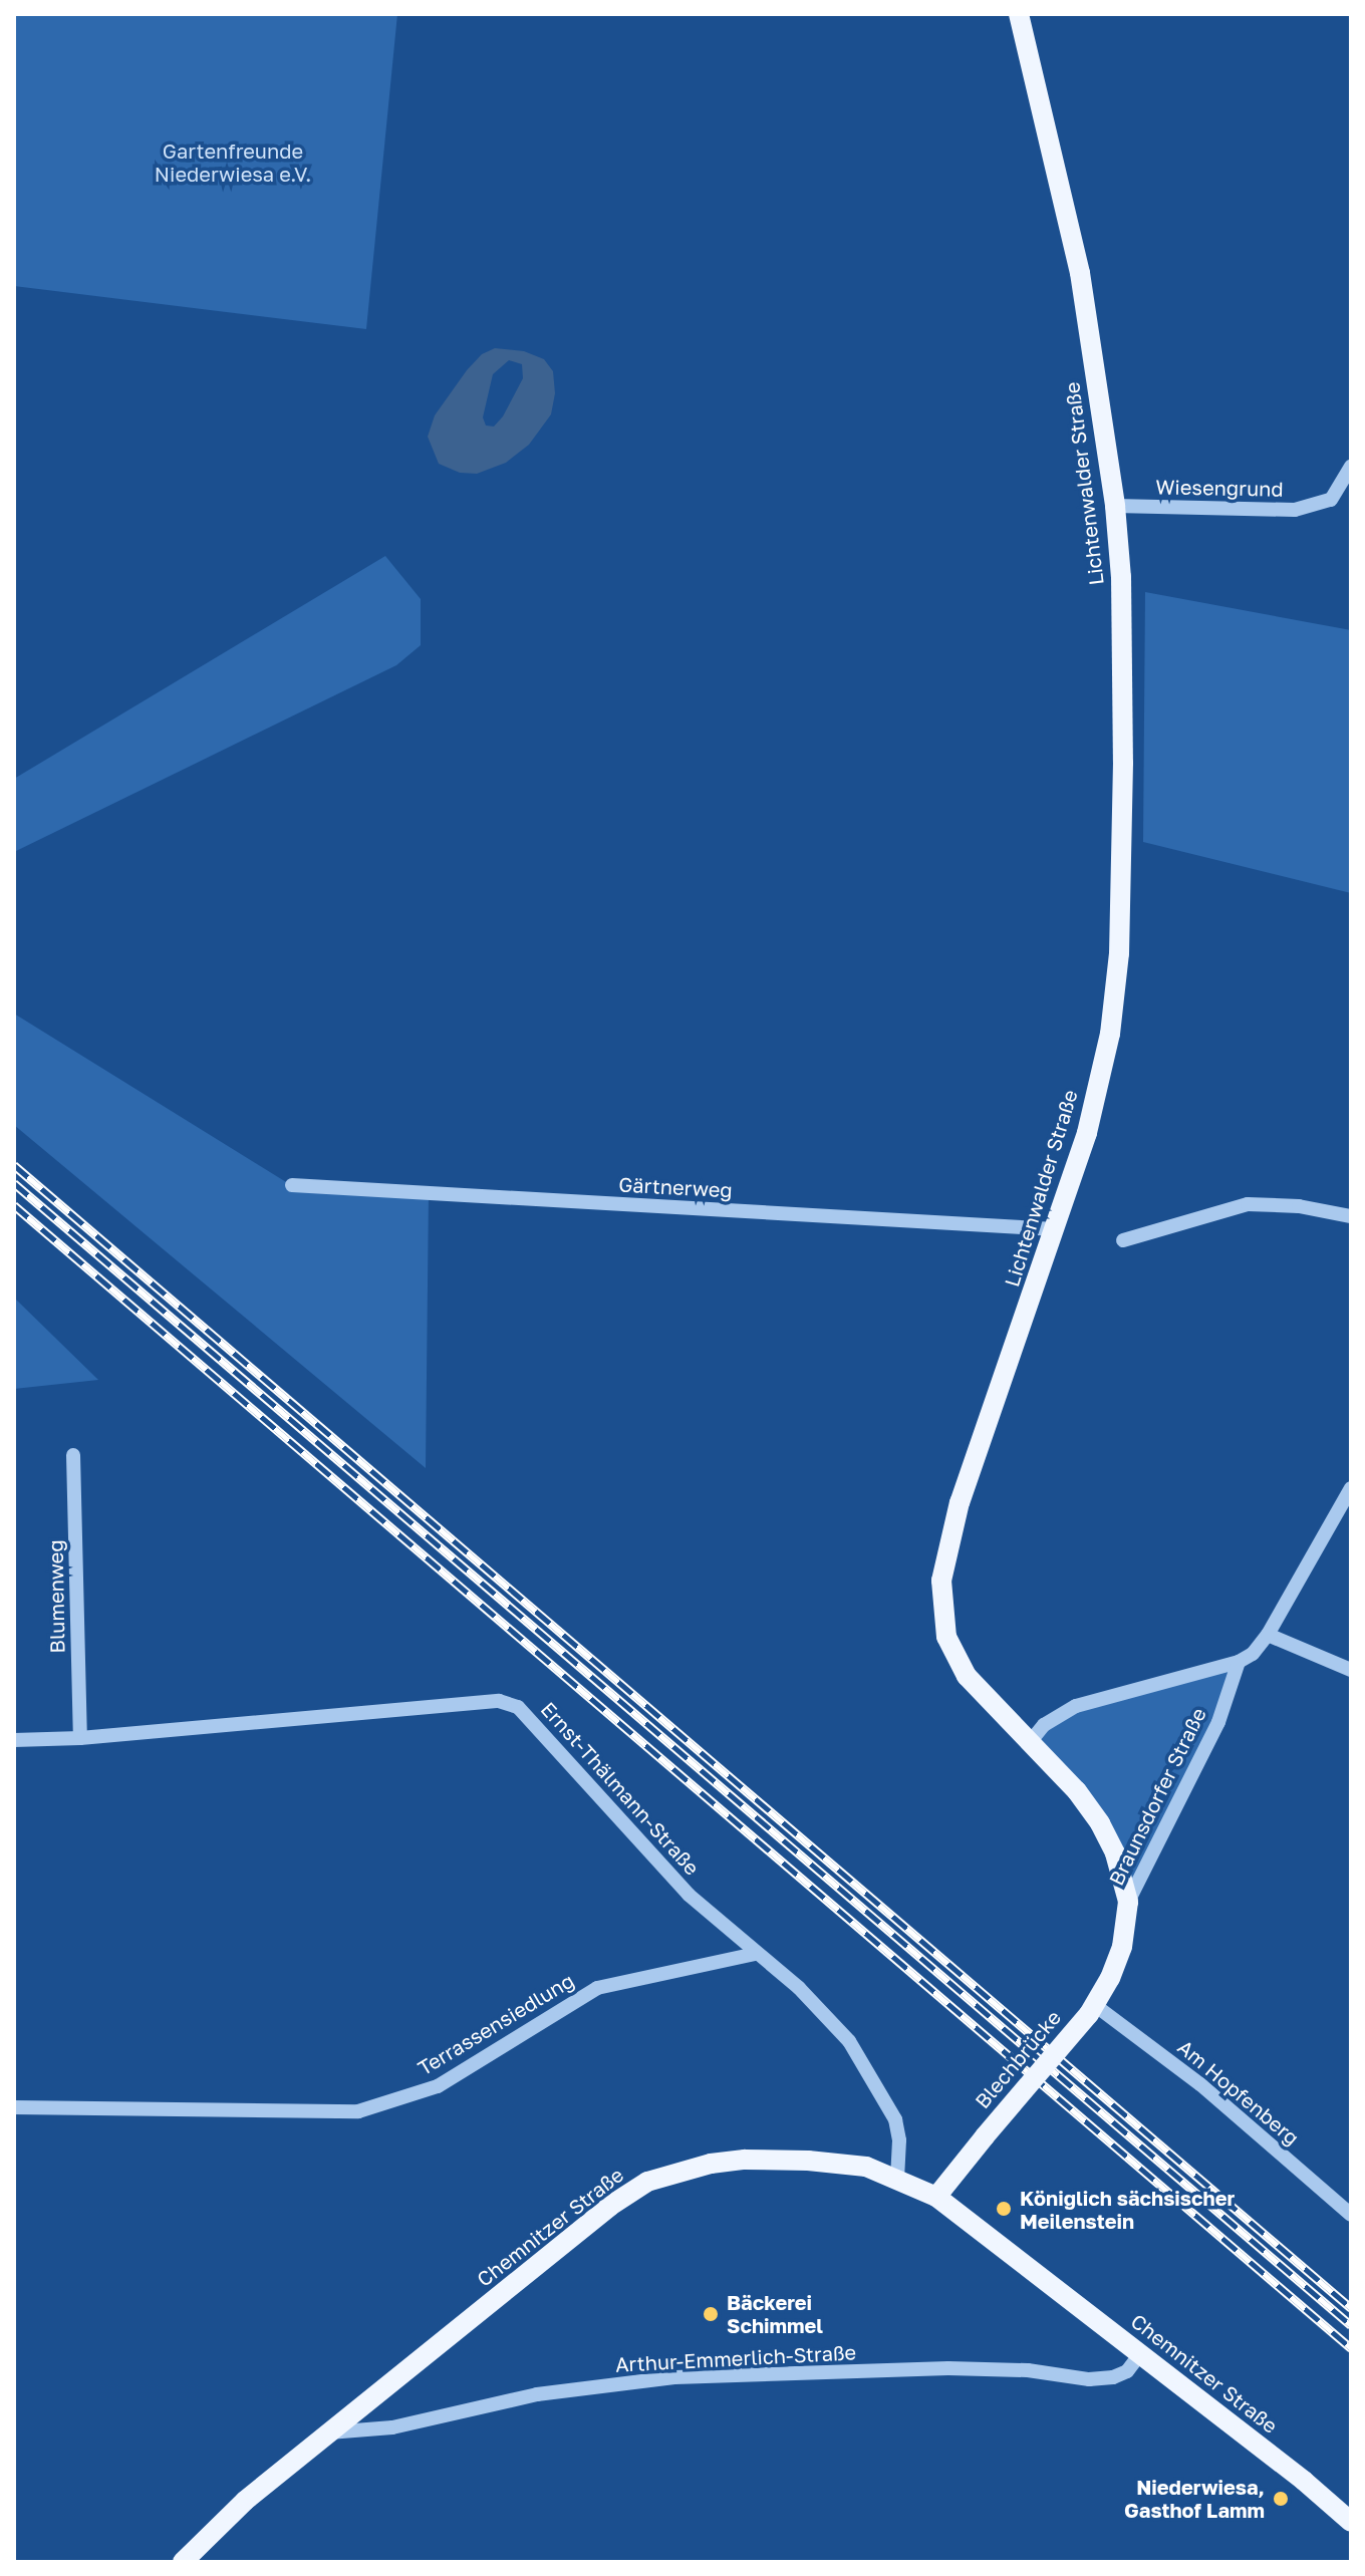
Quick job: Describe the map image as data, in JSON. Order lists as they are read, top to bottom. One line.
{"streets":{"main road":["Lichtenwalder Straße","Blechbrücke","Chemnitzer Straße"],"street":["Wiesengrund","Gärtnerweg","Blumenweg","Ernst-Thälmann-Straße","Braunsdorfer Straße","Terrassensiedlung","Am Hopfenberg","Arthur-Emmerlich-Straße"]},"crossings":[["Lichtenwalder Straße","Wiesengrund"],["Lichtenwalder Straße","Gärtnerweg"],["Lichtenwalder Straße","Braunsdorfer Straße"],["Lichtenwalder Straße","Blechbrücke"],["Lichtenwalder Straße","Am Hopfenberg"],["Blumenweg","Ernst-Thälmann-Straße"],["Ernst-Thälmann-Straße","Terrassensiedlung"],["Ernst-Thälmann-Straße","Chemnitzer Straße"],["Blechbrücke","Am Hopfenberg"],["Blechbrücke","Chemnitzer Straße"],["Chemnitzer Straße","Arthur-Emmerlich-Straße"]],"parks":["Gartenfreunde Niederwiesa e.V."],"places":["Königlich sächsischer Meilenstein","Bäckerei Schimmel","Niederwiesa, Gasthof Lamm"]}
